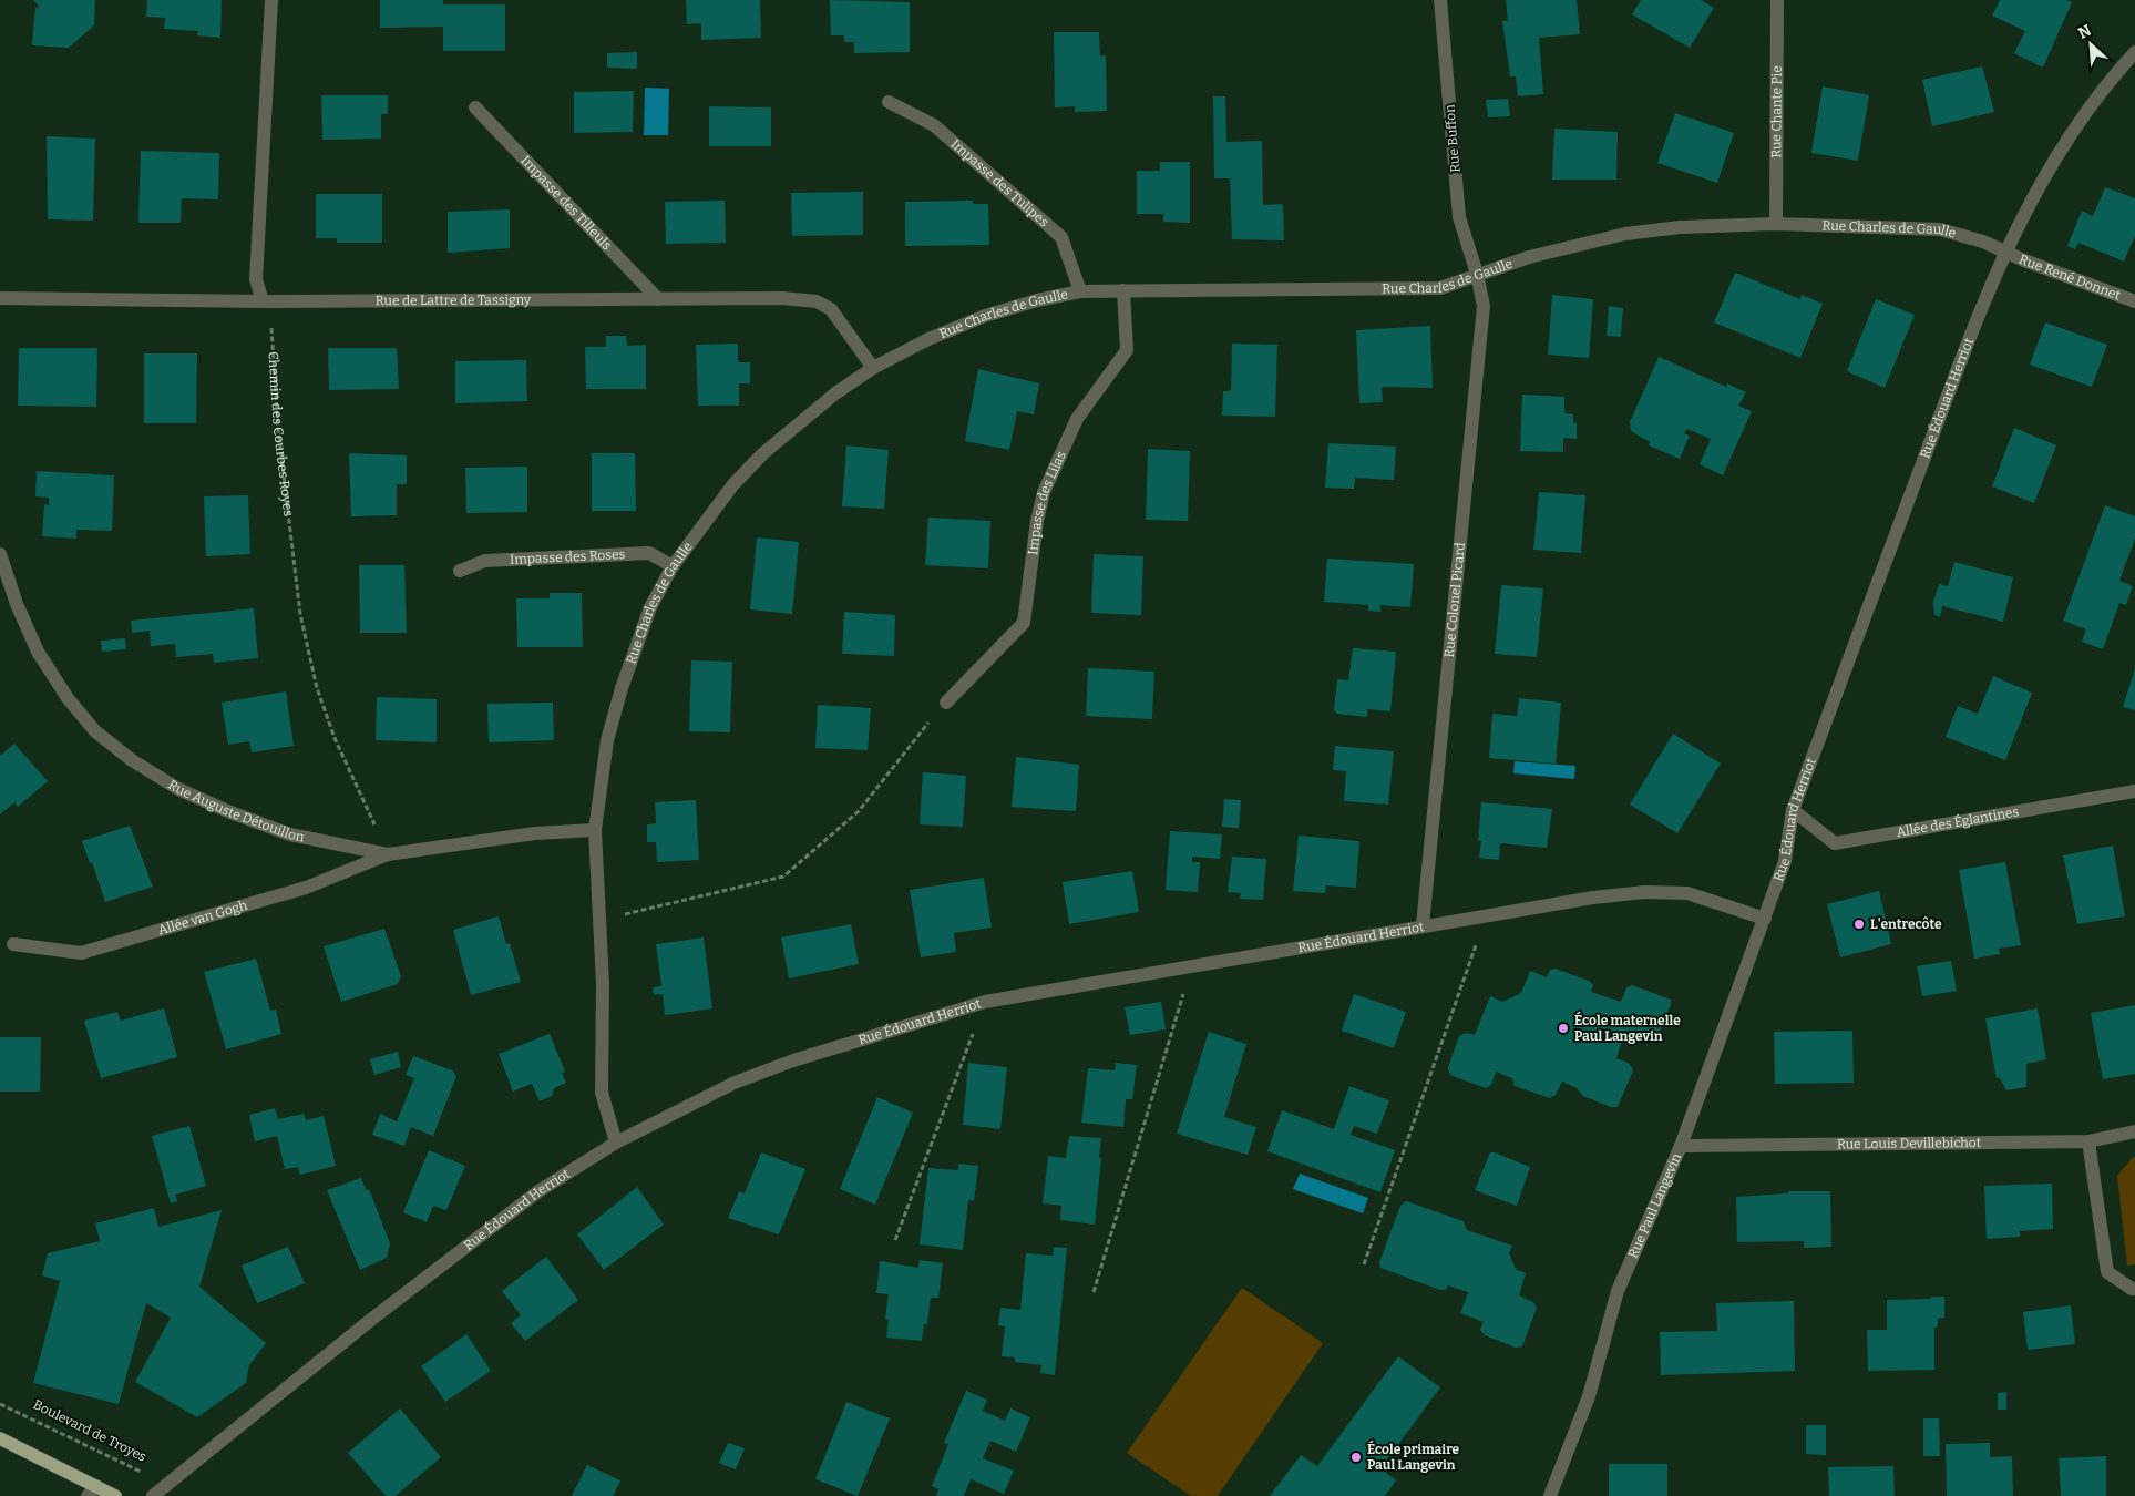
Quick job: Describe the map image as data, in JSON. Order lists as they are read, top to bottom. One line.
{"streets":{"street":["Rue Chante Pie","Rue Buffon","Impasse des Tulipes","Impasse des Tilleuls","Rue Charles de Gaulle","Rue René Donnet","Rue de Lattre de Tassigny","Rue Édouard Herriot","Impasse des Lilas","Impasse des Roses","Rue Colonel Picard","Rue Auguste Détouillon","Allée des Églantines","Allée van Gogh","Rue Louis Devillebichot","Rue Paul Langevin"],"path":["Chemin des Courbes Royes","Boulevard de Troyes"]},"crossings":[["Rue Chante Pie","Rue Charles de Gaulle"],["Rue Buffon","Rue Charles de Gaulle"],["Rue Buffon","Rue Colonel Picard"],["Impasse des Tulipes","Rue Charles de Gaulle"],["Impasse des Tilleuls","Rue de Lattre de Tassigny"],["Rue Charles de Gaulle","Rue René Donnet"],["Rue Charles de Gaulle","Rue de Lattre de Tassigny"],["Rue Charles de Gaulle","Rue Édouard Herriot"],["Rue Charles de Gaulle","Impasse des Lilas"],["Rue Charles de Gaulle","Impasse des Roses"],["Rue Charles de Gaulle","Rue Colonel Picard"],["Rue Charles de Gaulle","Rue Auguste Détouillon"],["Rue René Donnet","Rue Édouard Herriot"],["Rue de Lattre de Tassigny","Chemin des Courbes Royes"],["Rue Édouard Herriot","Rue Colonel Picard"],["Rue Édouard Herriot","Allée des Églantines"],["Rue Édouard Herriot","Rue Paul Langevin"],["Rue Édouard Herriot","Boulevard de Troyes"],["Chemin des Courbes Royes","Rue Auguste Détouillon"],["Chemin des Courbes Royes","Allée van Gogh"],["Rue Auguste Détouillon","Allée van Gogh"],["Rue Louis Devillebichot","Rue Paul Langevin"]],"places":["L'entrecôte","École maternelle Paul Langevin","École primaire Paul Langevin"],"north":"top left"}
